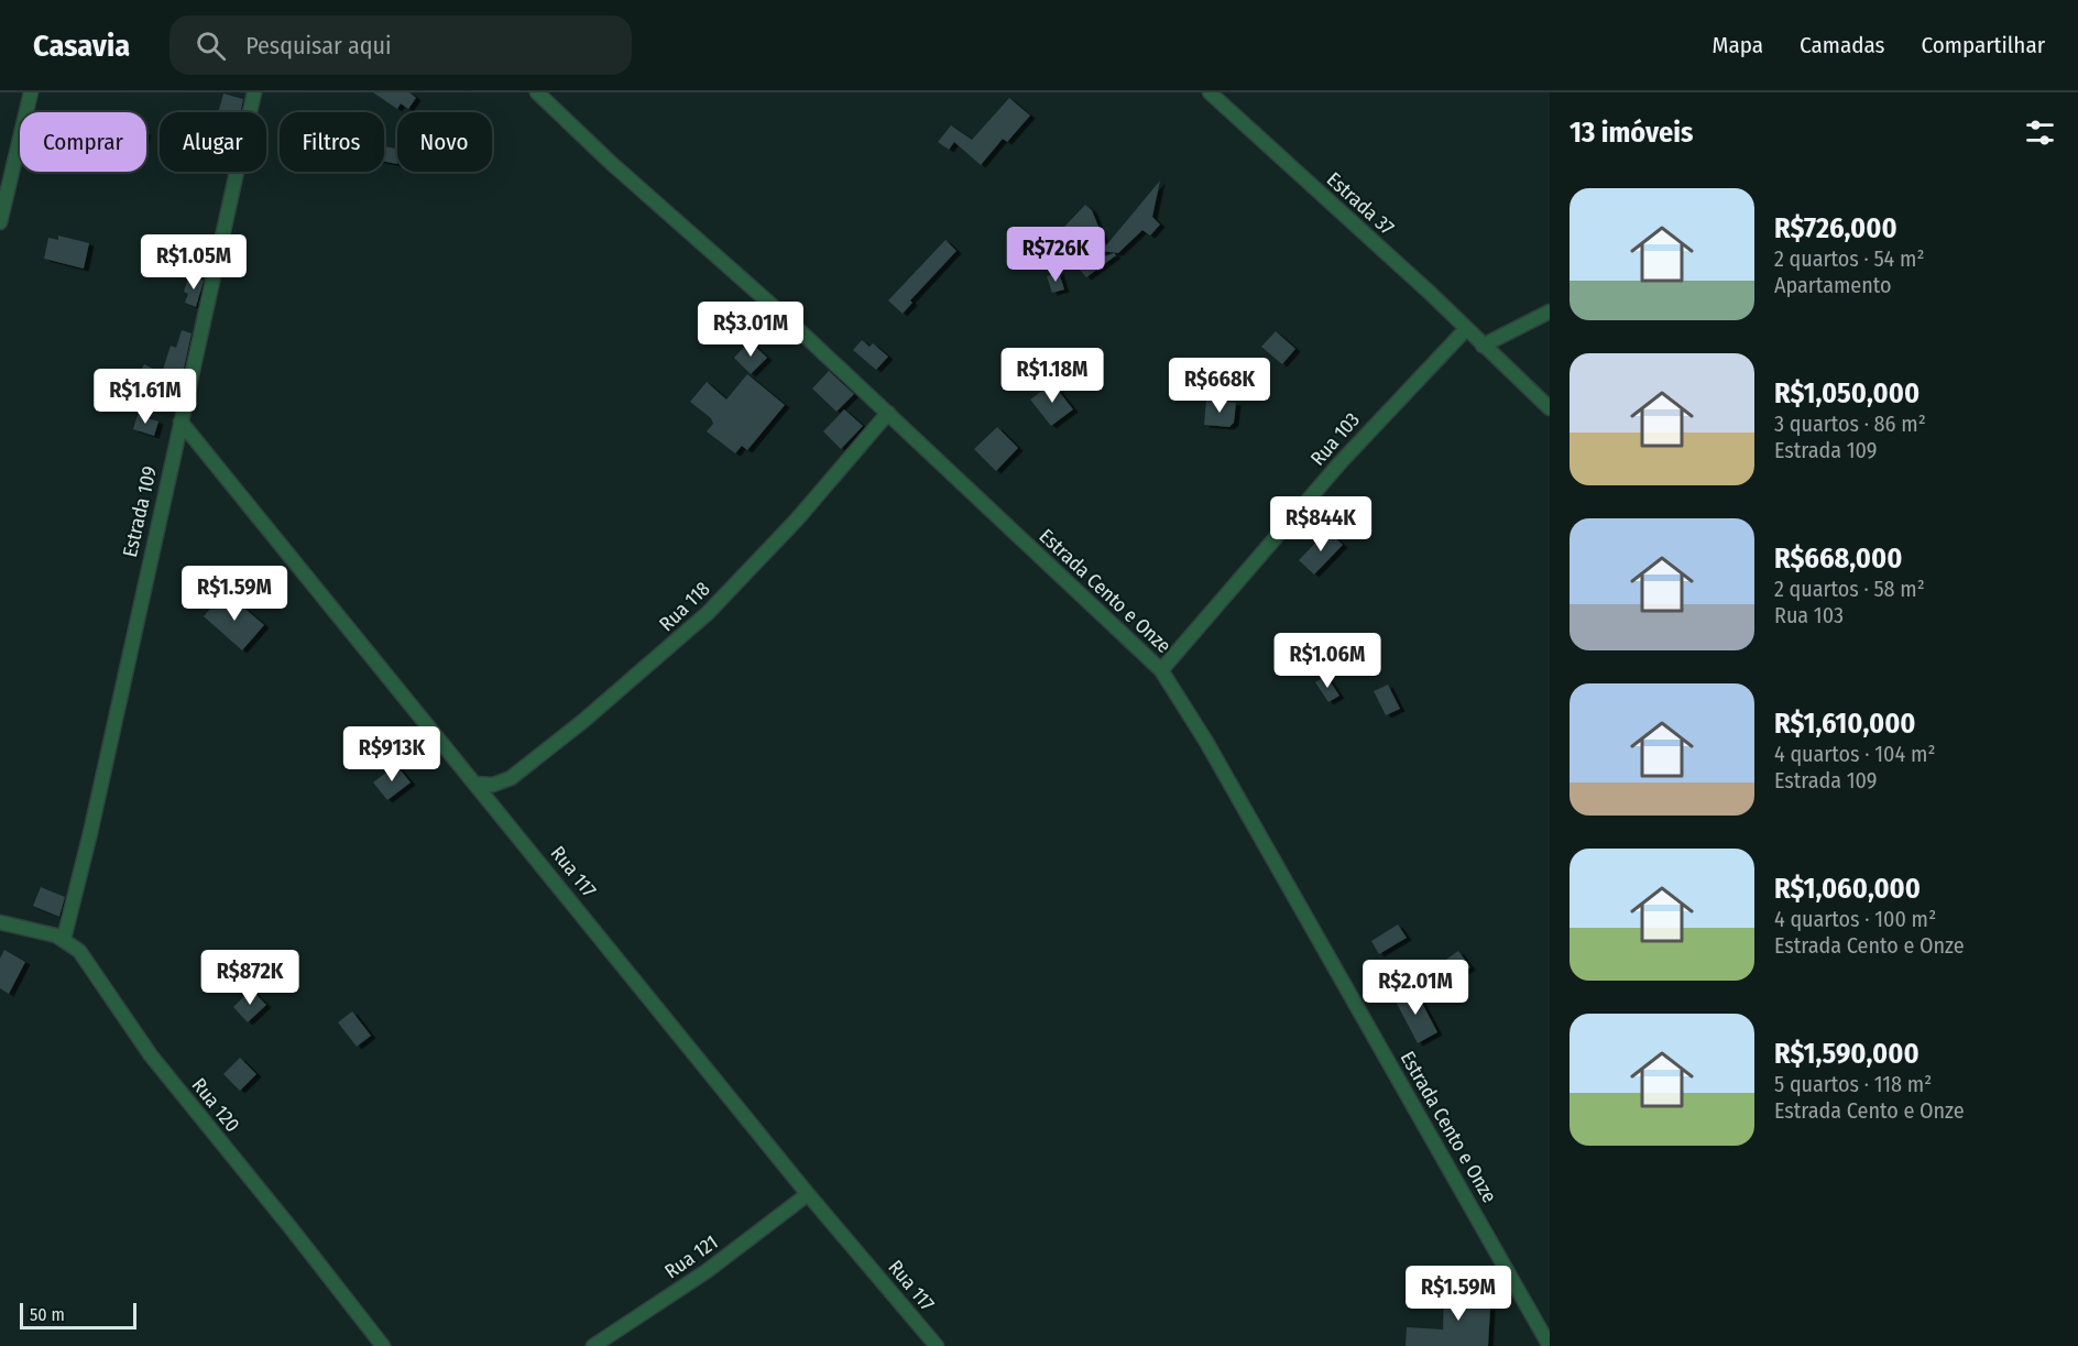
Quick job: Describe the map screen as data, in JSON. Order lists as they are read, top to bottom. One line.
{"streets":{"street":["Estrada 37","Rua 103","Estrada 109","Estrada Cento e Onze","Rua 118","Rua 117","Rua 120","Rua 121"]},"crossings":[["Estrada 37","Rua 103"],["Rua 103","Estrada Cento e Onze"],["Estrada 109","Rua 117"],["Estrada 109","Rua 120"],["Estrada Cento e Onze","Rua 118"],["Rua 118","Rua 117"],["Rua 117","Rua 121"]],"scale_bar":"50 m","page":{"header":"Casavia","search":"Pesquisar aqui","nav":["Mapa","Camadas","Compartilhar"],"heading":"13 imóveis","chip":["Comprar","Alugar","Filtros","Novo"],"list":[{"name":"R$726,000","note":"2 quartos · 54 m² · Apartamento"},{"name":"R$1,050,000","note":"3 quartos · 86 m² · Estrada 109"},{"name":"R$668,000","note":"2 quartos · 58 m² · Rua 103"},{"name":"R$1,610,000","note":"4 quartos · 104 m² · Estrada 109"},{"name":"R$1,060,000","note":"4 quartos · 100 m² · Estrada Cento e Onze"},{"name":"R$1,590,000","note":"5 quartos · 118 m² · Estrada Cento e Onze"}],"price":["R$726K","R$1.05M","R$3.01M","R$1.18M","R$668K","R$1.61M","R$844K","R$1.59M","R$1.06M","R$913K","R$872K","R$2.01M","R$1.59M"],"scale":"50 m"}}
